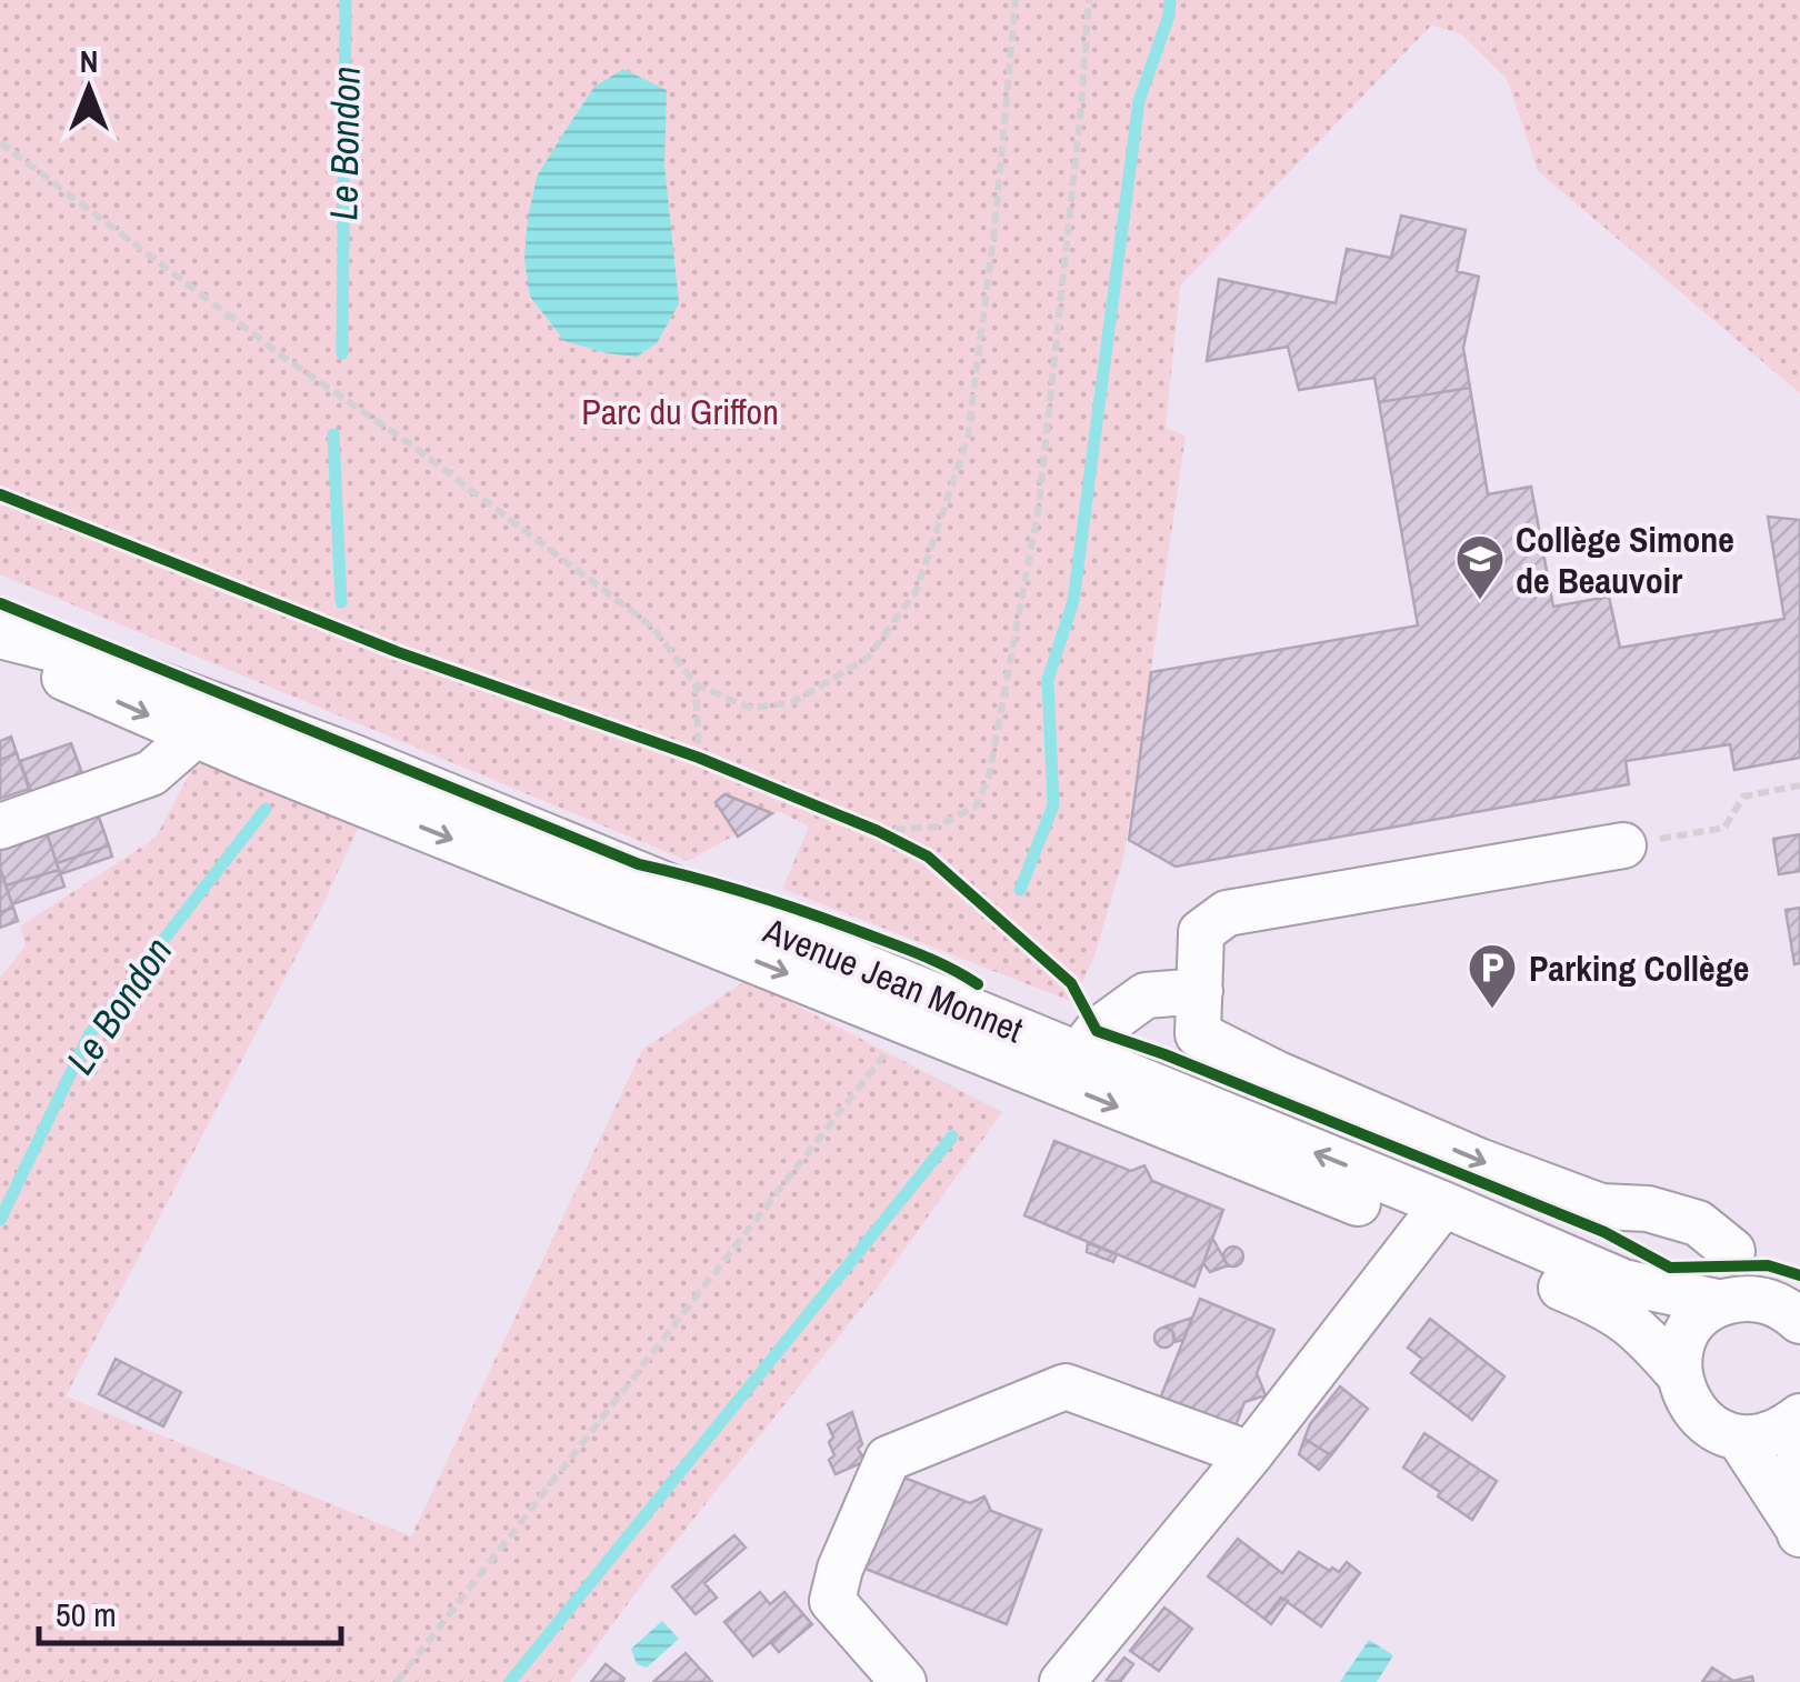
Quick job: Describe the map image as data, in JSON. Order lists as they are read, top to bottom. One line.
{"streets":{"street":["Avenue Jean Monnet"]},"water":["Le Bondon"],"parks":["Parc du Griffon"],"places":{"school or university":["Collège Simone de Beauvoir"],"parking":["Parking Collège"]},"scale_bar":"50 m","north":"top"}
